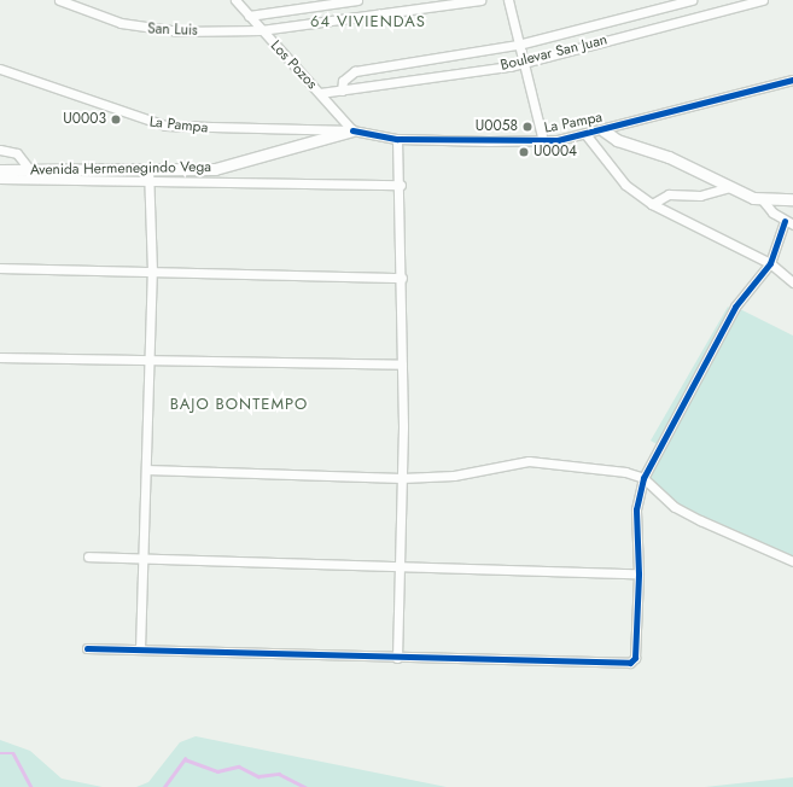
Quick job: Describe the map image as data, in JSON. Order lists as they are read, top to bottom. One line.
{"streets":{"street":["San Luis","Boulevar San Juan","Los Pozos","La Pampa","Avenida Hermenegindo Vega"]},"crossings":[["San Luis","Los Pozos"],["Boulevar San Juan","Los Pozos"],["Los Pozos","La Pampa"],["Los Pozos","Avenida Hermenegindo Vega"],["La Pampa","Avenida Hermenegindo Vega"]],"districts":["64 VIVIENDAS","BAJO BONTEMPO"],"places":["U0003","U0058","U0004"]}
